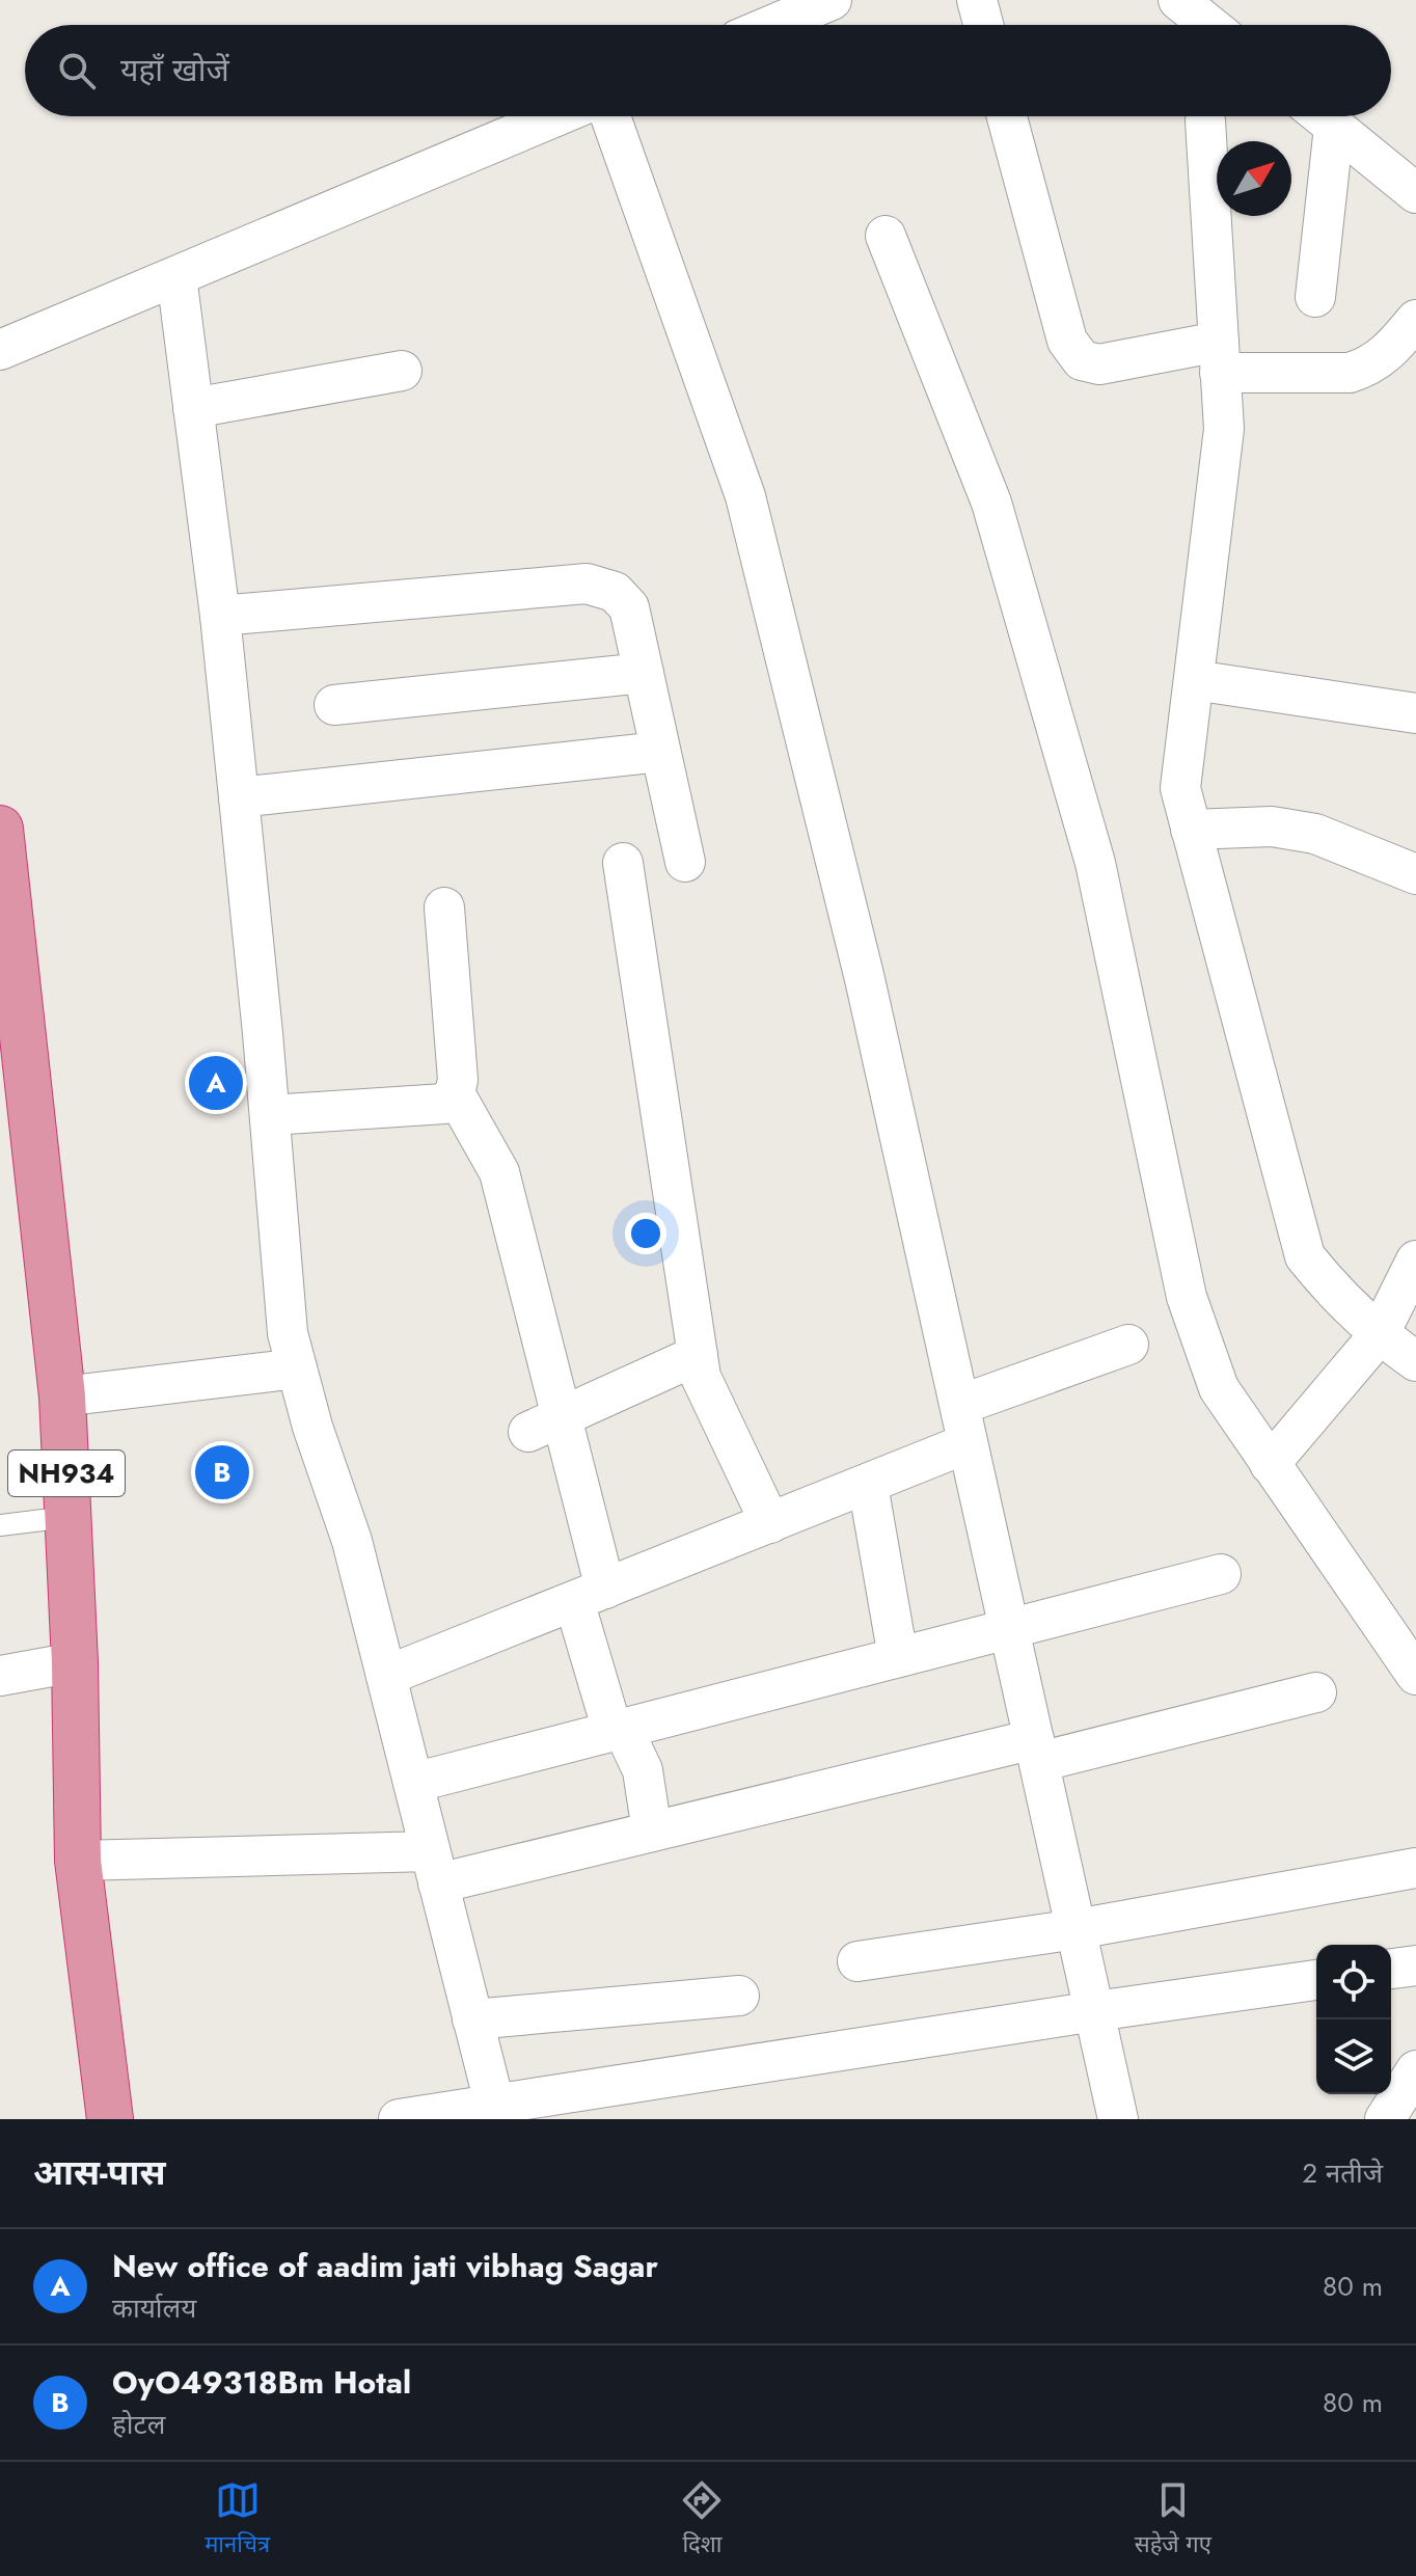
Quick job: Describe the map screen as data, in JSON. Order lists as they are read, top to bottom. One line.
{"streets":{"highway":["NH934"]},"north":"top right","page":{"search":"यहाँ खोजें","pins":["A","B"],"heading":["आस-पास","2 नतीजे"],"list":[{"mark":"A","name":"New office of aadim jati vibhag Sagar","note":"कार्यालय","value":"80 m"},{"mark":"B","name":"OyO49318Bm Hotal","note":"होटल","value":"80 m"}],"nav":["मानचित्र","दिशा","सहेजे गए"]}}
